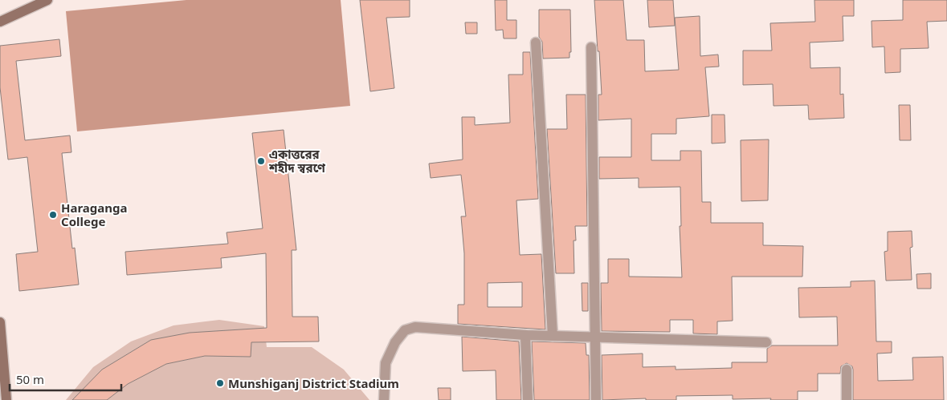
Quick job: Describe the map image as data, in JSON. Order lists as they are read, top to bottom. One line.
{"places":["একাত্তরের শহীদ স্বরণে","Haraganga College","Munshiganj District Stadium"],"scale_bar":"50 m"}
